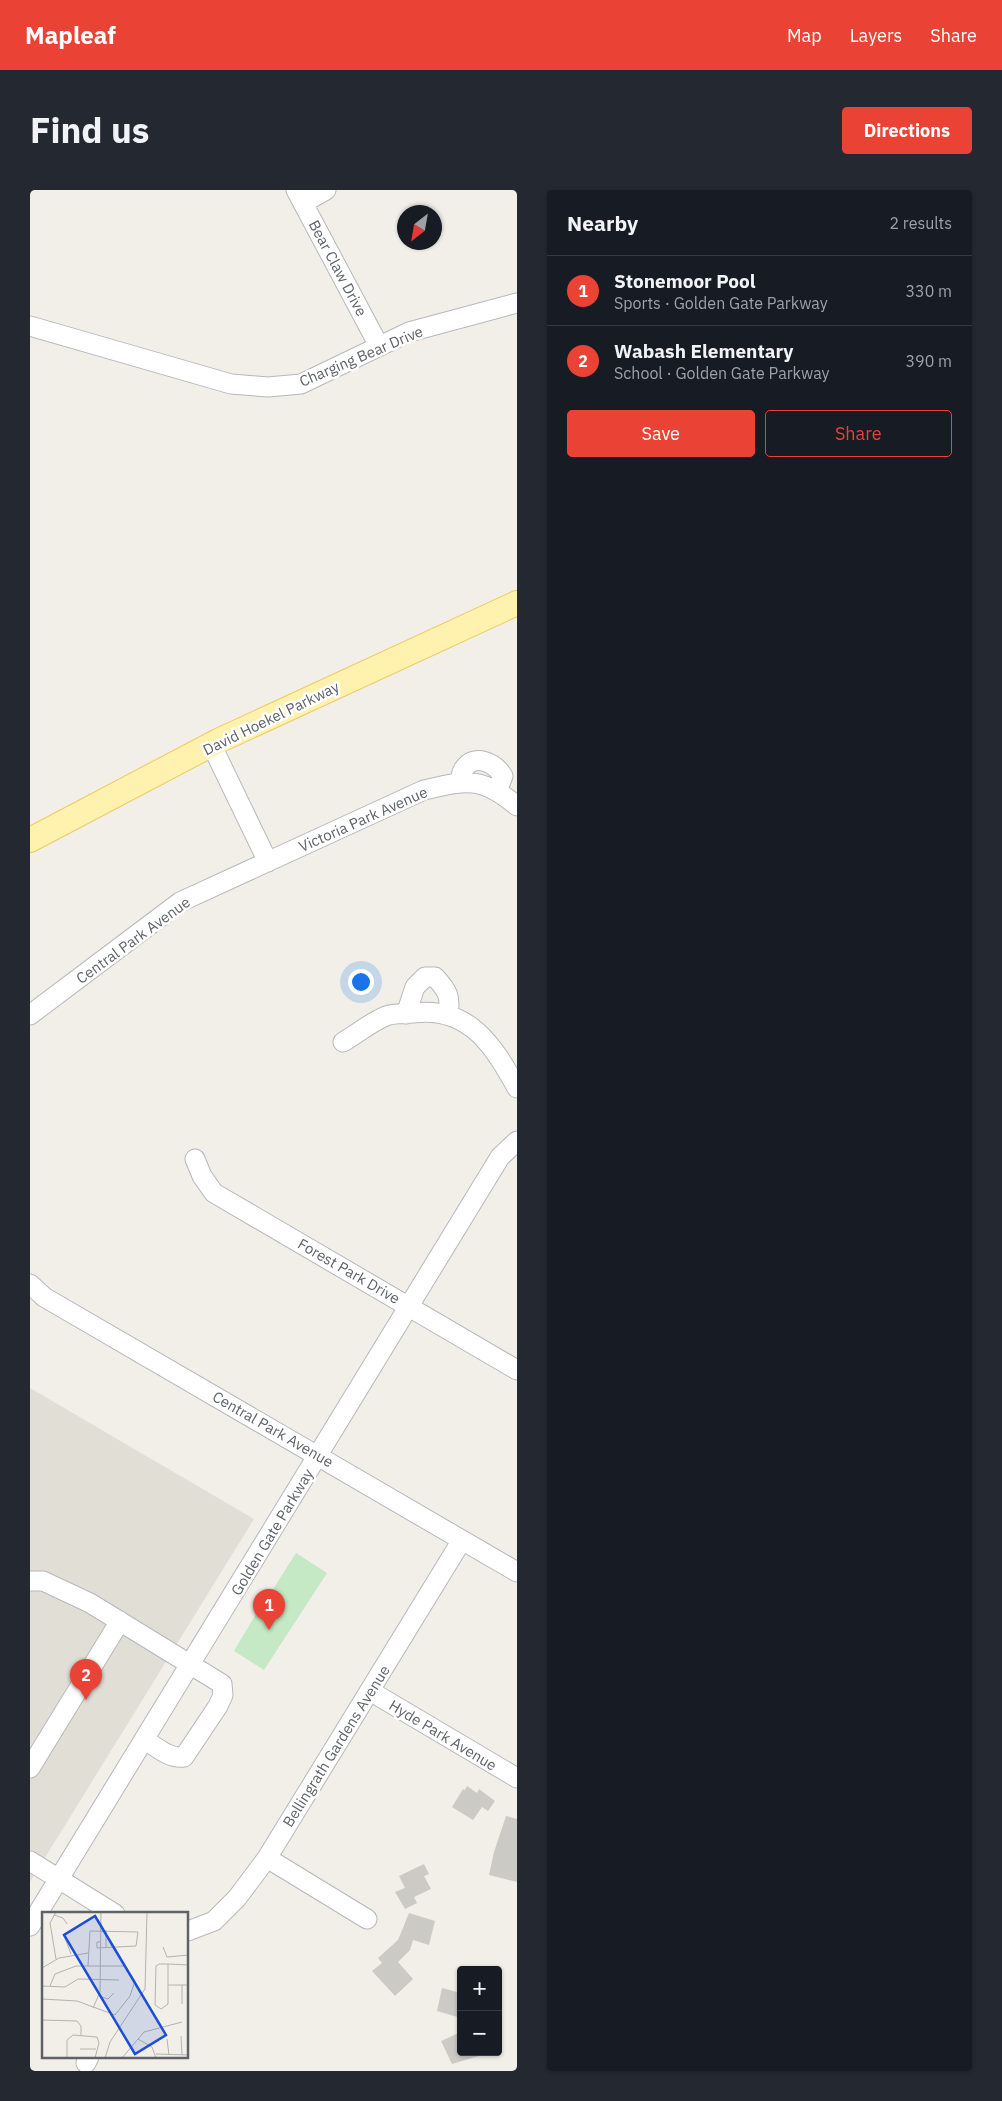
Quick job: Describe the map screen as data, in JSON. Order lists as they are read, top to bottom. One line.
{"streets":{"main road":["David Hoekel Parkway"],"street":["Bear Claw Drive","Charging Bear Drive","Victoria Park Avenue","Central Park Avenue","Forest Park Drive","Golden Gate Parkway","Hyde Park Avenue","Bellingrath Gardens Avenue"]},"crossings":[["Bear Claw Drive","Charging Bear Drive"],["Victoria Park Avenue","Central Park Avenue"],["Central Park Avenue","Golden Gate Parkway"],["Central Park Avenue","Bellingrath Gardens Avenue"],["Forest Park Drive","Golden Gate Parkway"],["Hyde Park Avenue","Bellingrath Gardens Avenue"]],"north":"bottom left","page":{"header":"Mapleaf","nav":["Map","Layers","Share"],"title":"Find us","buttons":["Directions",["Save","Share"]],"heading":["Nearby","2 results"],"list":[{"mark":"1","name":"Stonemoor Pool","note":"Sports · Golden Gate Parkway","value":"330 m"},{"mark":"2","name":"Wabash Elementary","note":"School · Golden Gate Parkway","value":"390 m"}],"pins":["1","2"],"map_buttons":["+","−"]}}
